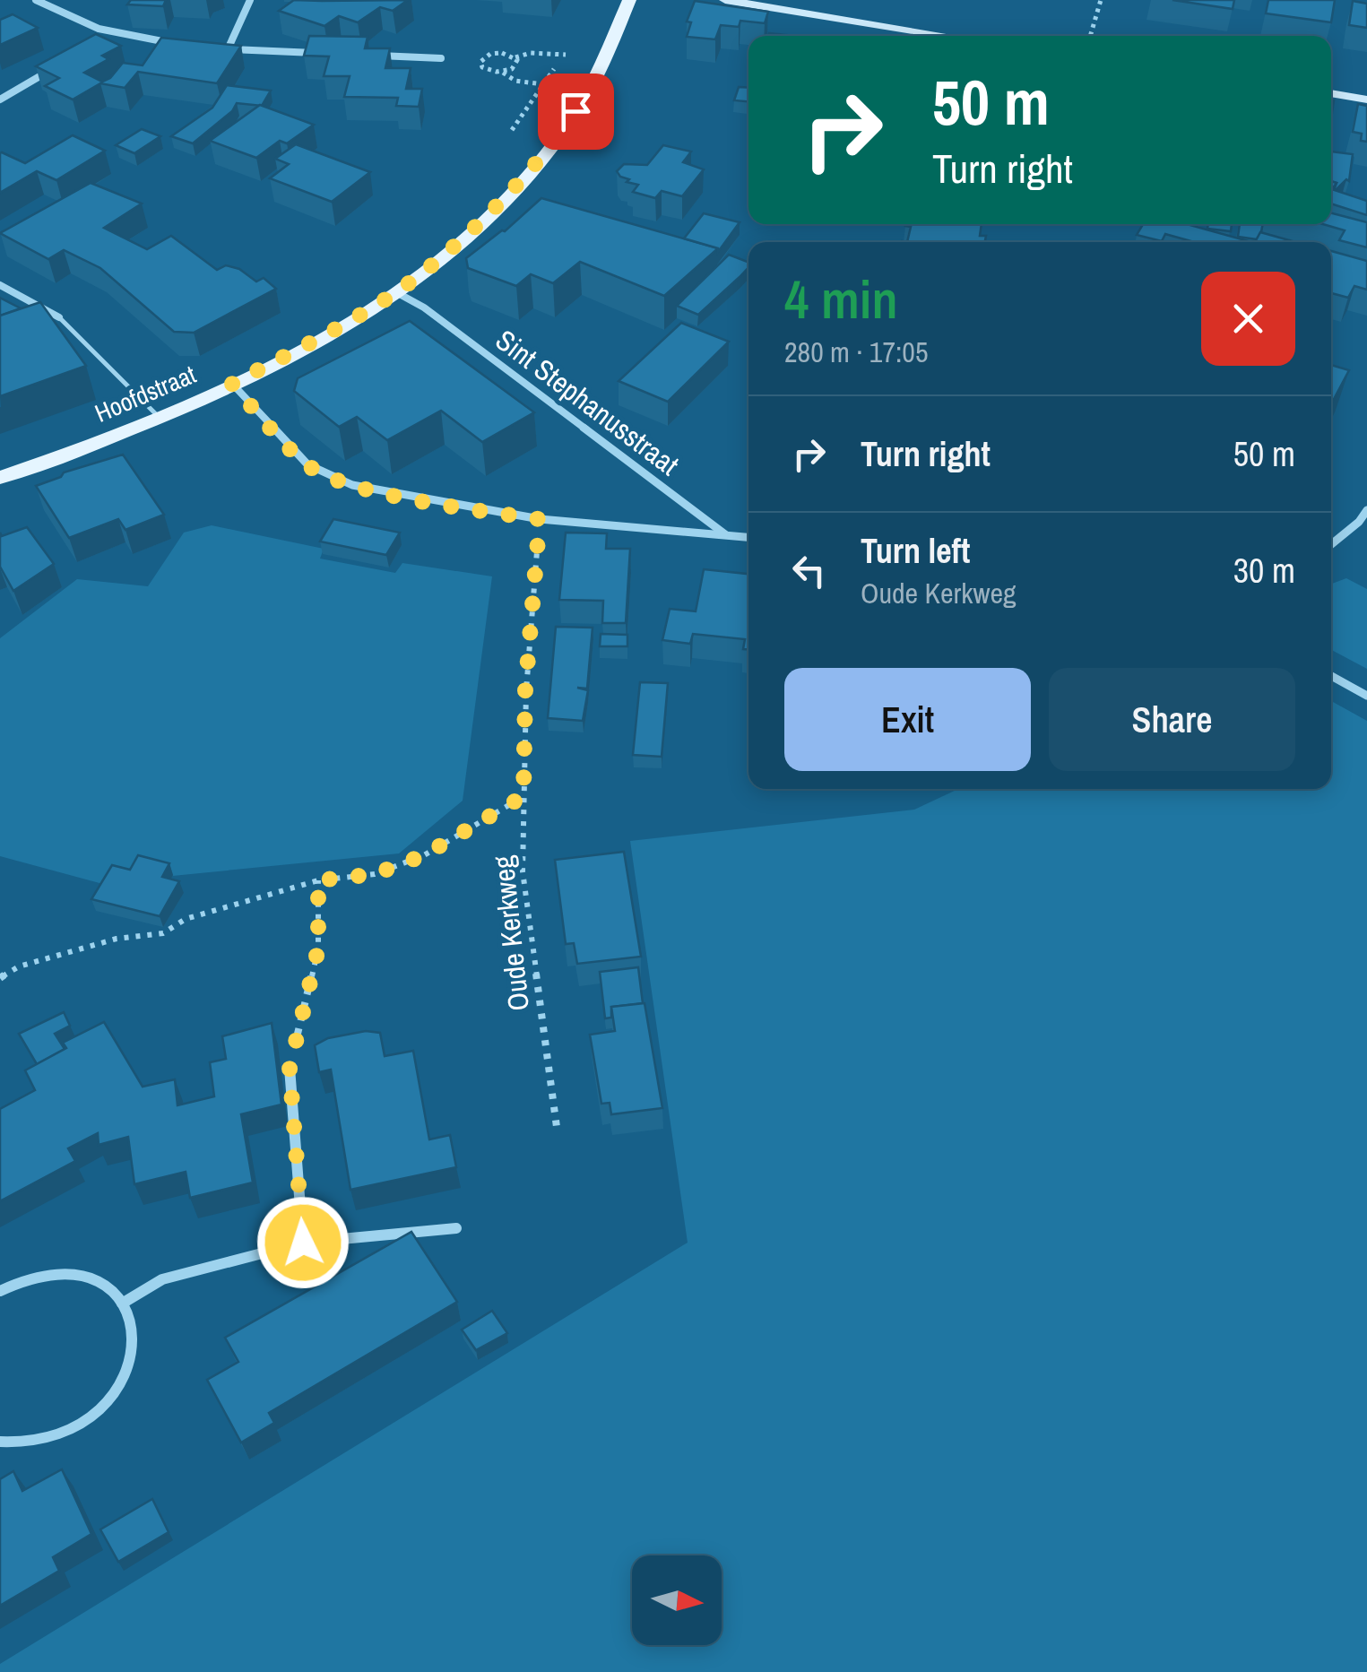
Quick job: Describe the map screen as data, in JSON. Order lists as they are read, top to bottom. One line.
{"streets":{"main road":["Hoofdstraat"],"street":["Sint Stephanusstraat"],"path":["Oude Kerkweg"]},"crossings":[["Hoofdstraat","Sint Stephanusstraat"]],"north":"right","page":{"turn":["50 m","Turn right"],"heading":["4 min","280 m · 17:05"],"list":[{"name":"Turn right","value":"50 m"},{"name":"Turn left","note":"Oude Kerkweg","value":"30 m"}],"buttons":["Exit","Share"]}}
